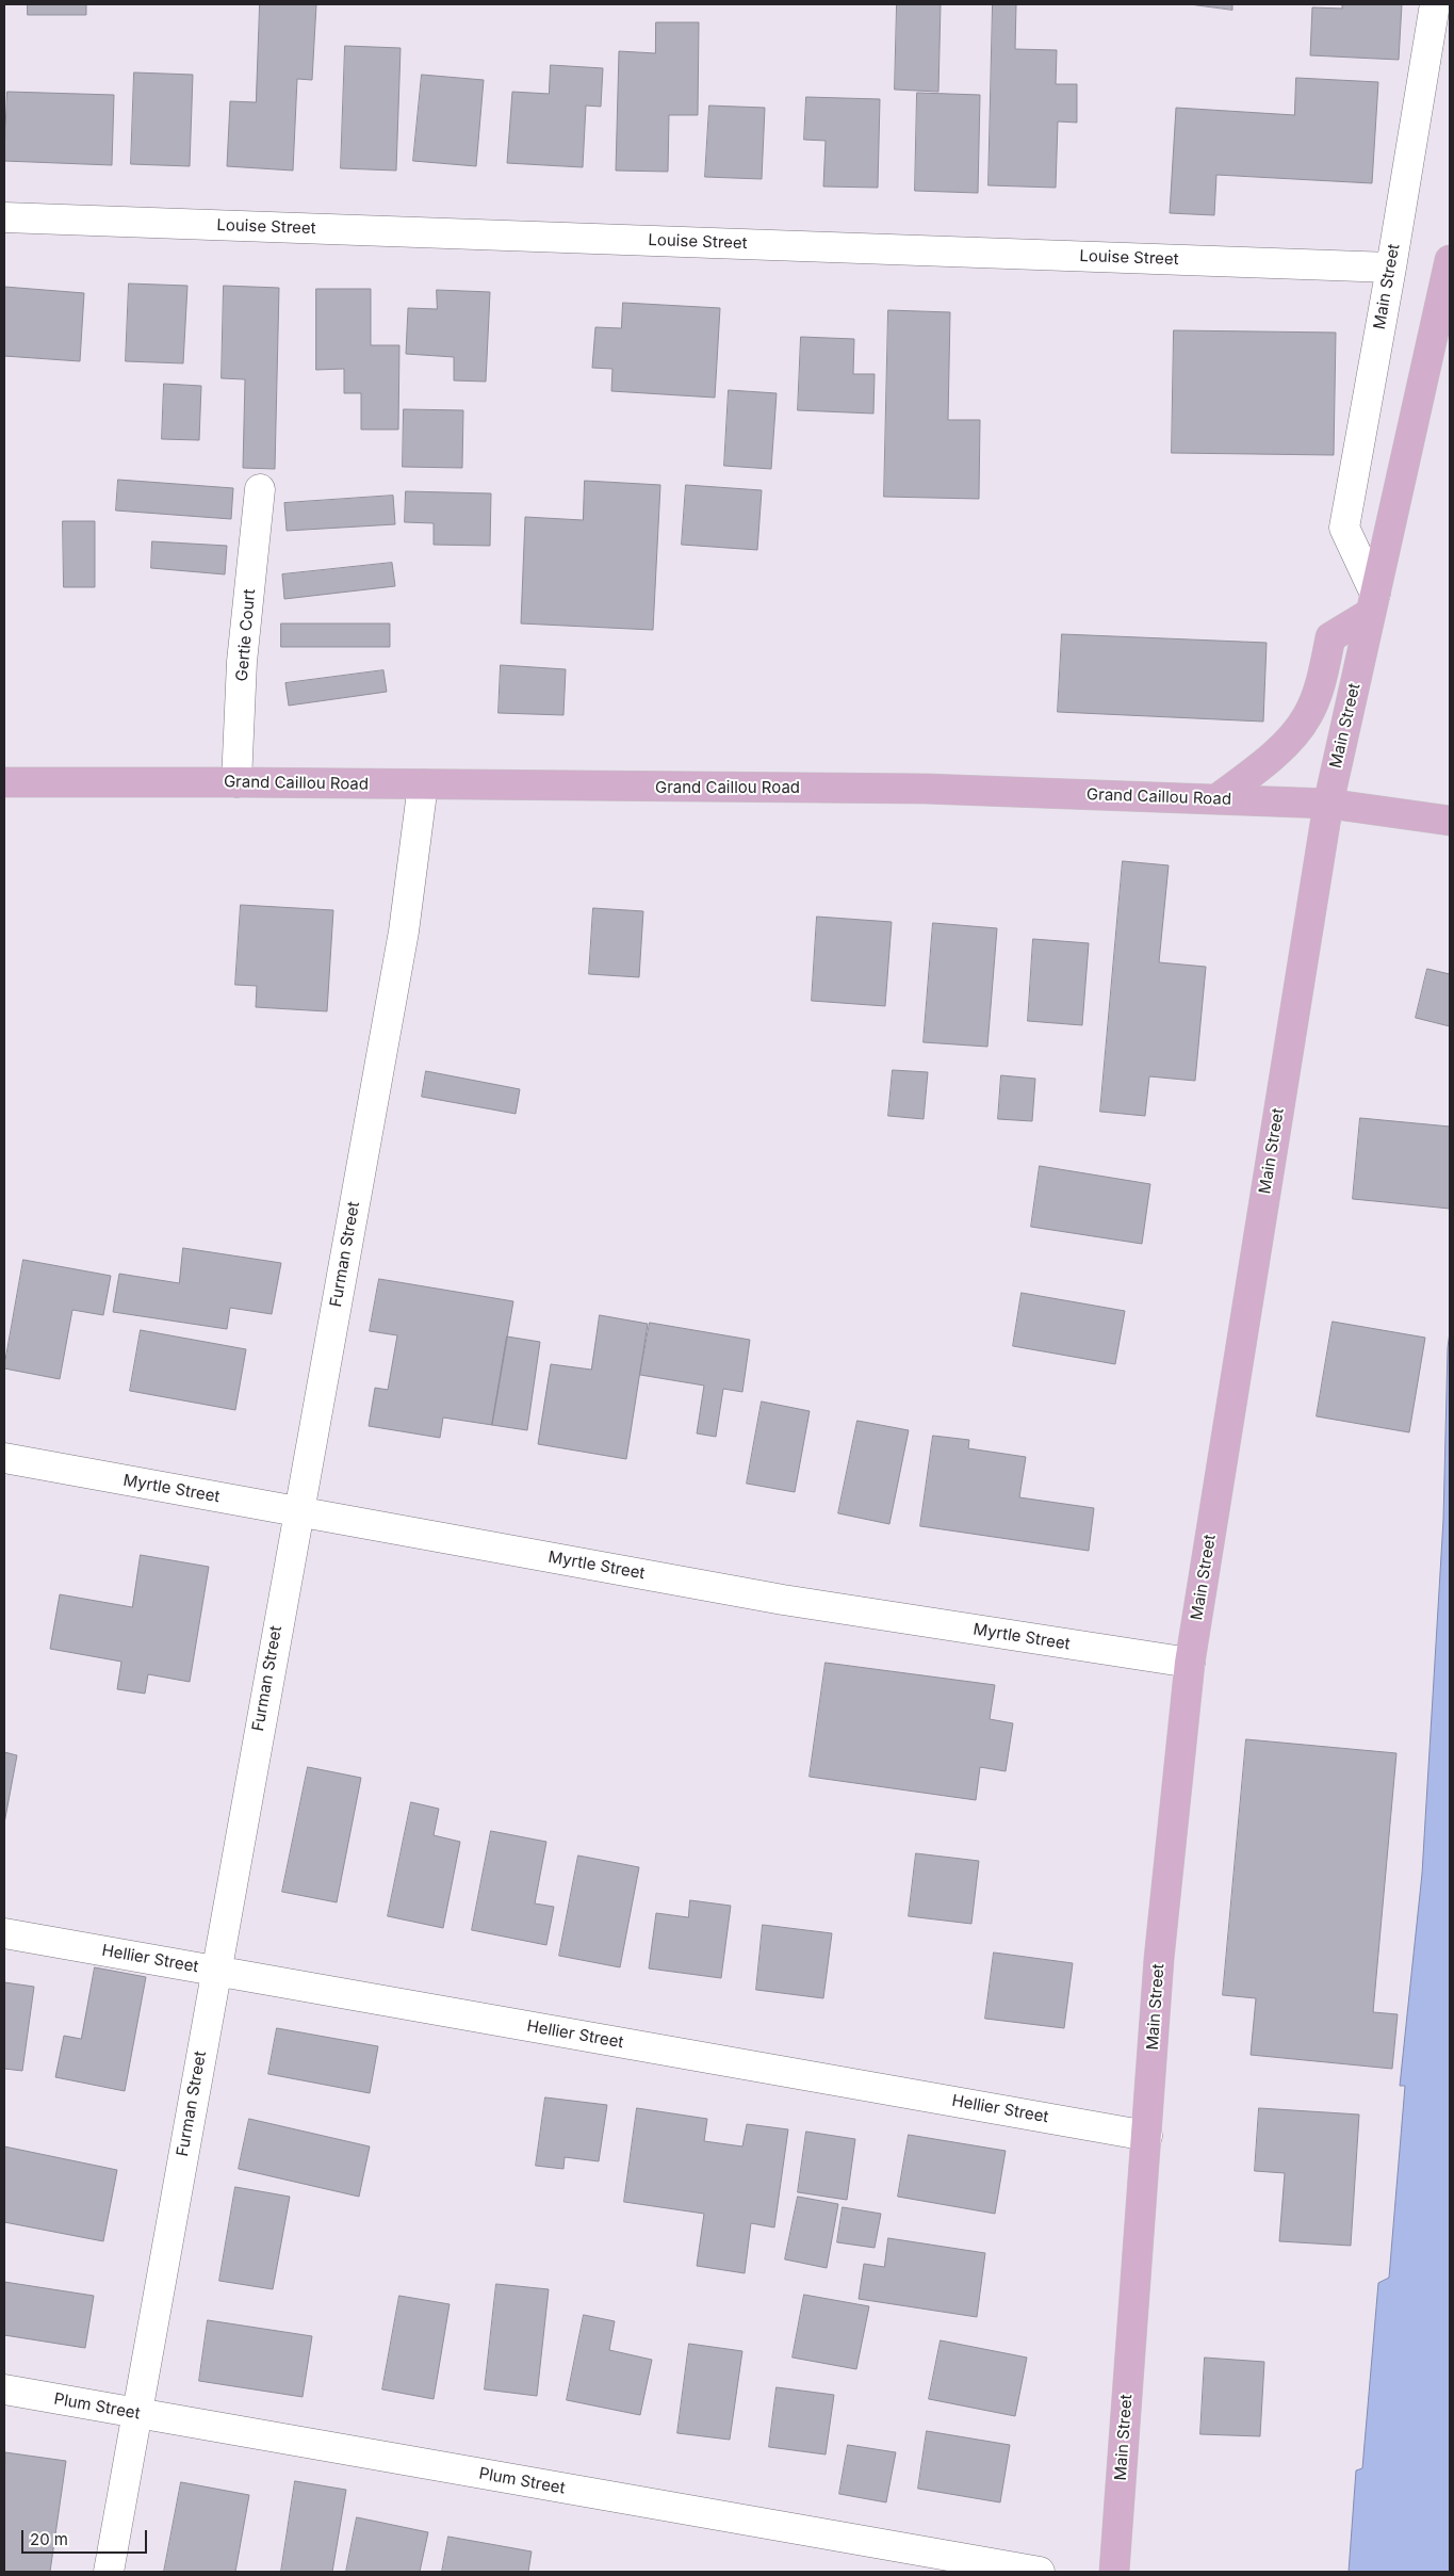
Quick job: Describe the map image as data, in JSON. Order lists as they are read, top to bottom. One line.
{"streets":{"main road":["Main Street","Grand Caillou Road"],"street":["Louise Street","Gertie Court","Furman Street","Myrtle Street","Hellier Street","Plum Street"]},"crossings":[["Louise Street","Main Street"],["Main Street","Grand Caillou Road"],["Main Street","Myrtle Street"],["Main Street","Hellier Street"],["Gertie Court","Grand Caillou Road"],["Grand Caillou Road","Furman Street"],["Furman Street","Myrtle Street"],["Furman Street","Hellier Street"],["Furman Street","Plum Street"]],"scale_bar":"20 m"}
